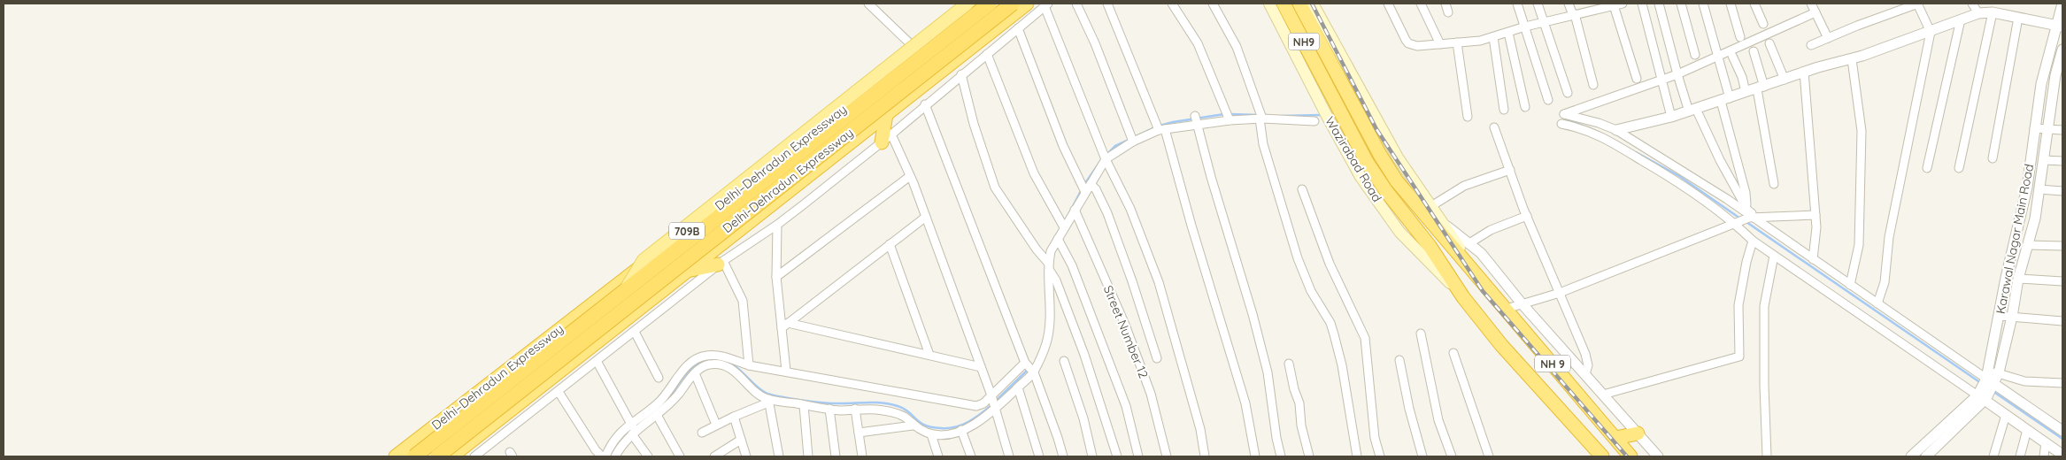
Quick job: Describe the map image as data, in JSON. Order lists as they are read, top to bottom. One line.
{"streets":{"highway":["NH9","Delhi–Dehradun Expressway","Wazirabad Road","Delhi-Dehradun Expressway","709B","NH 9"],"street":["Karawal Nagar Main Road","Street Number 12"]}}
